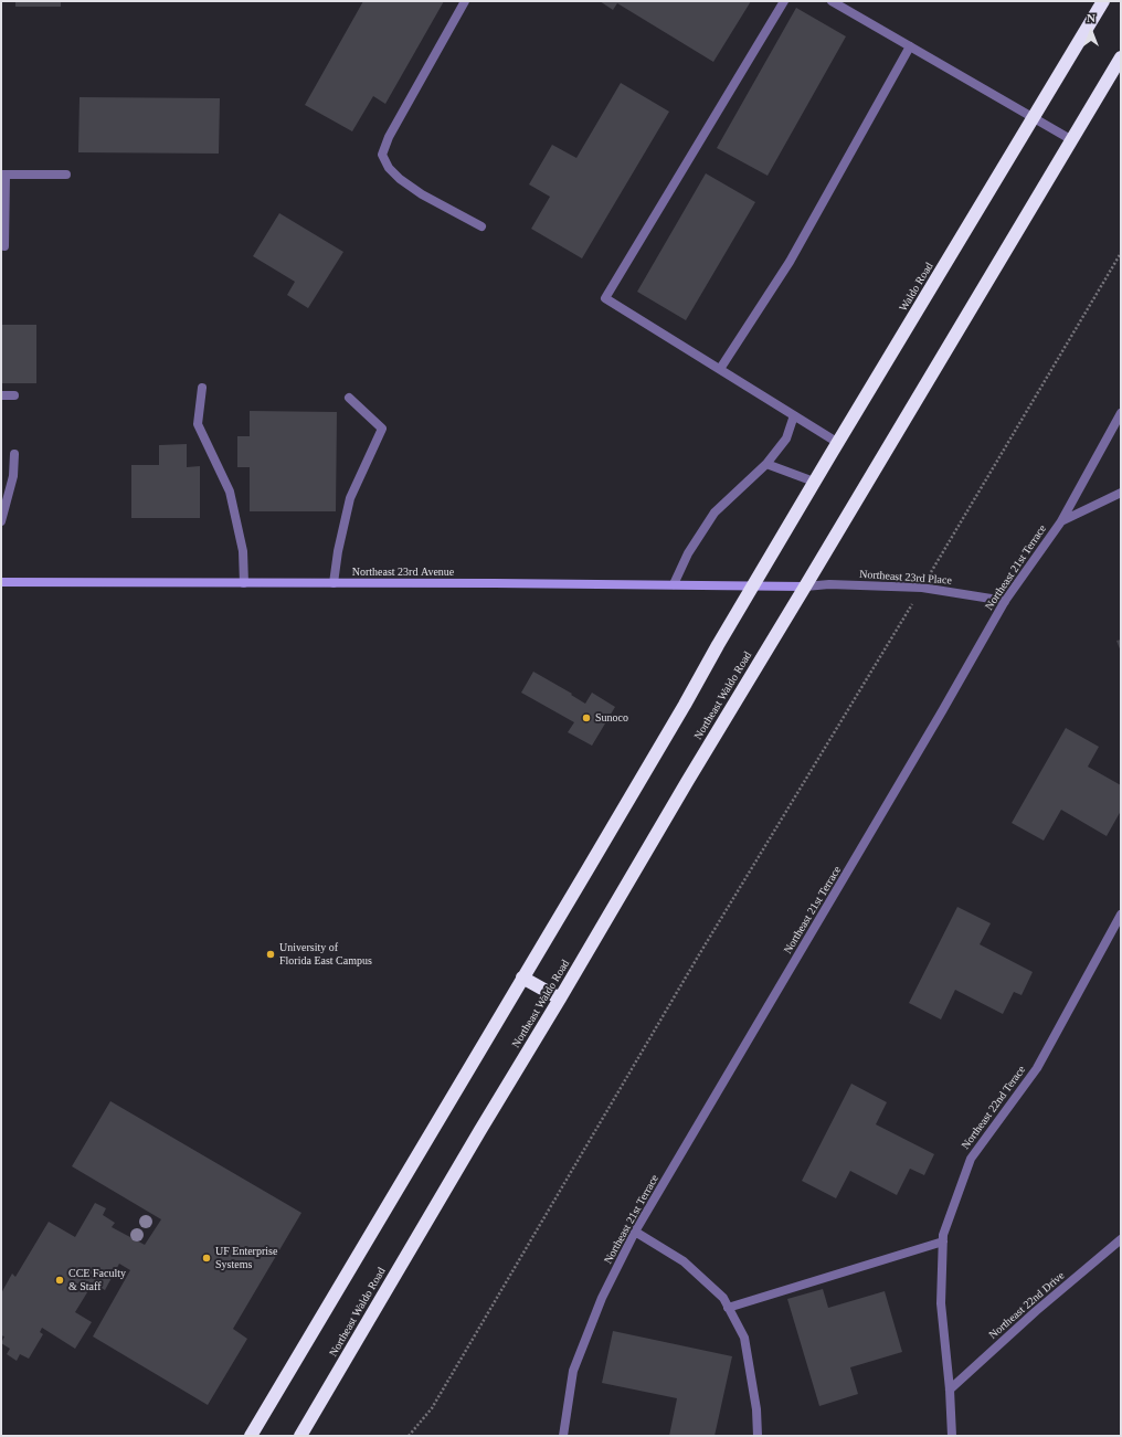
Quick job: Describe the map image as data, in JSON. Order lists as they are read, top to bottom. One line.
{"streets":{"highway":["Waldo Road","Northeast Waldo Road"],"main road":["Northeast 23rd Avenue"],"street":["Northeast 21st Terrace","Northeast 23rd Place","Northeast 22nd Terace","Northeast 22nd Drive"]},"crossings":[["Waldo Road","Northeast 23rd Avenue"],["Northeast 21st Terrace","Northeast 23rd Place"],["Northeast 23rd Avenue","Northeast 23rd Place"],["Northeast 23rd Avenue","Northeast Waldo Road"],["Northeast 23rd Place","Northeast Waldo Road"],["Northeast 22nd Terace","Northeast 22nd Drive"]],"places":["Sunoco","University of Florida East Campus","UF Enterprise Systems","CCE Faculty & Staff"],"north":"top"}
